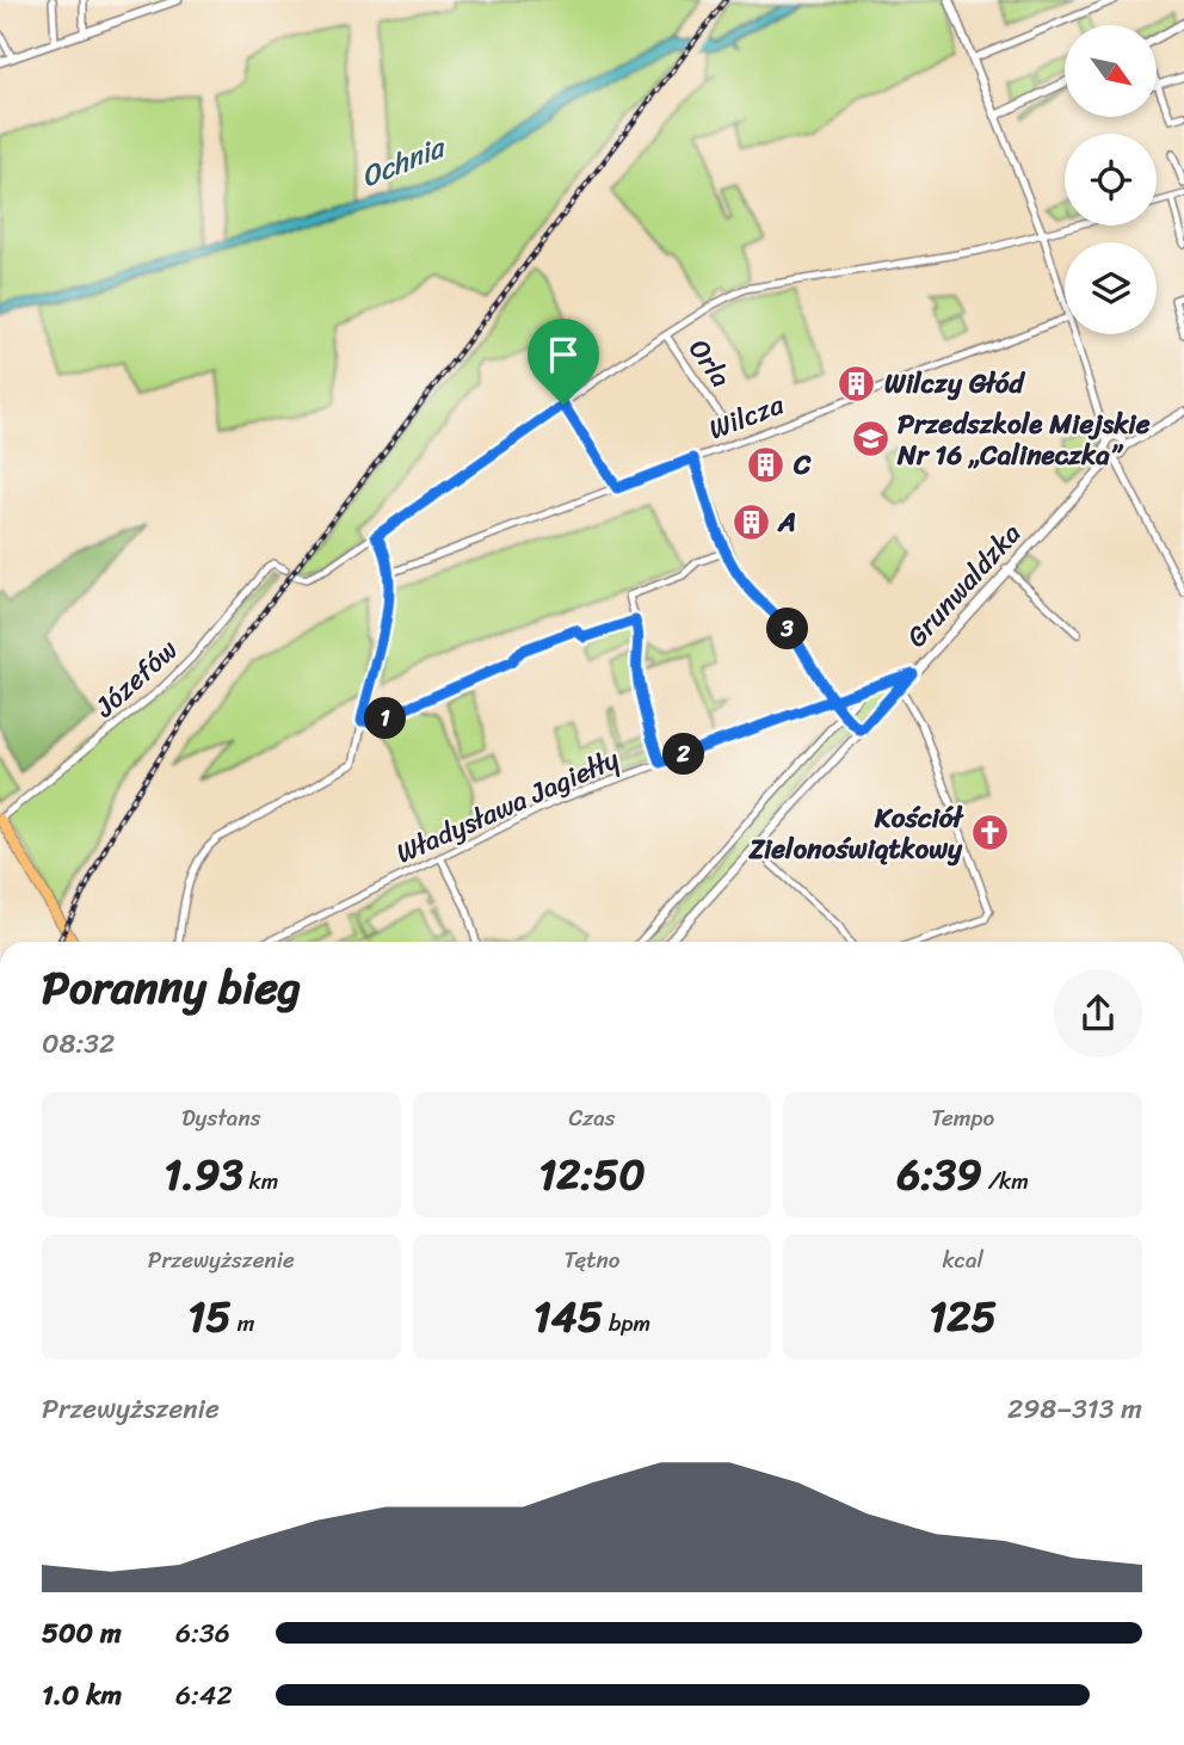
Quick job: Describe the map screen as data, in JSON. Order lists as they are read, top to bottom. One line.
{"streets":{"street":["Orla","Wilcza","Grunwaldzka","Józefów","Władysława Jagiełły"]},"crossings":[["Grunwaldzka","Władysława Jagiełły"]],"water":["Ochnia"],"places":{"building":["Wilczy Głód","C","A"],"school or university":["Przedszkole Miejskie Nr 16 „Calineczka”"],"church":["Kościół Zielonoświątkowy"]},"north":"bottom right","page":{"pins":["3","1","2"],"heading":["Poranny bieg","08:32"],"stats":[["Dystans","1.93 km"],["Czas","12:50"],["Tempo","6:39 /km"],["Przewyższenie","15 m"],["Tętno","145 bpm"],["kcal","125"]],"chart":["Przewyższenie","298–313 m"],"list":[{"name":"500 m","note":"6:36"},{"name":"1.0 km","note":"6:42"}]}}
